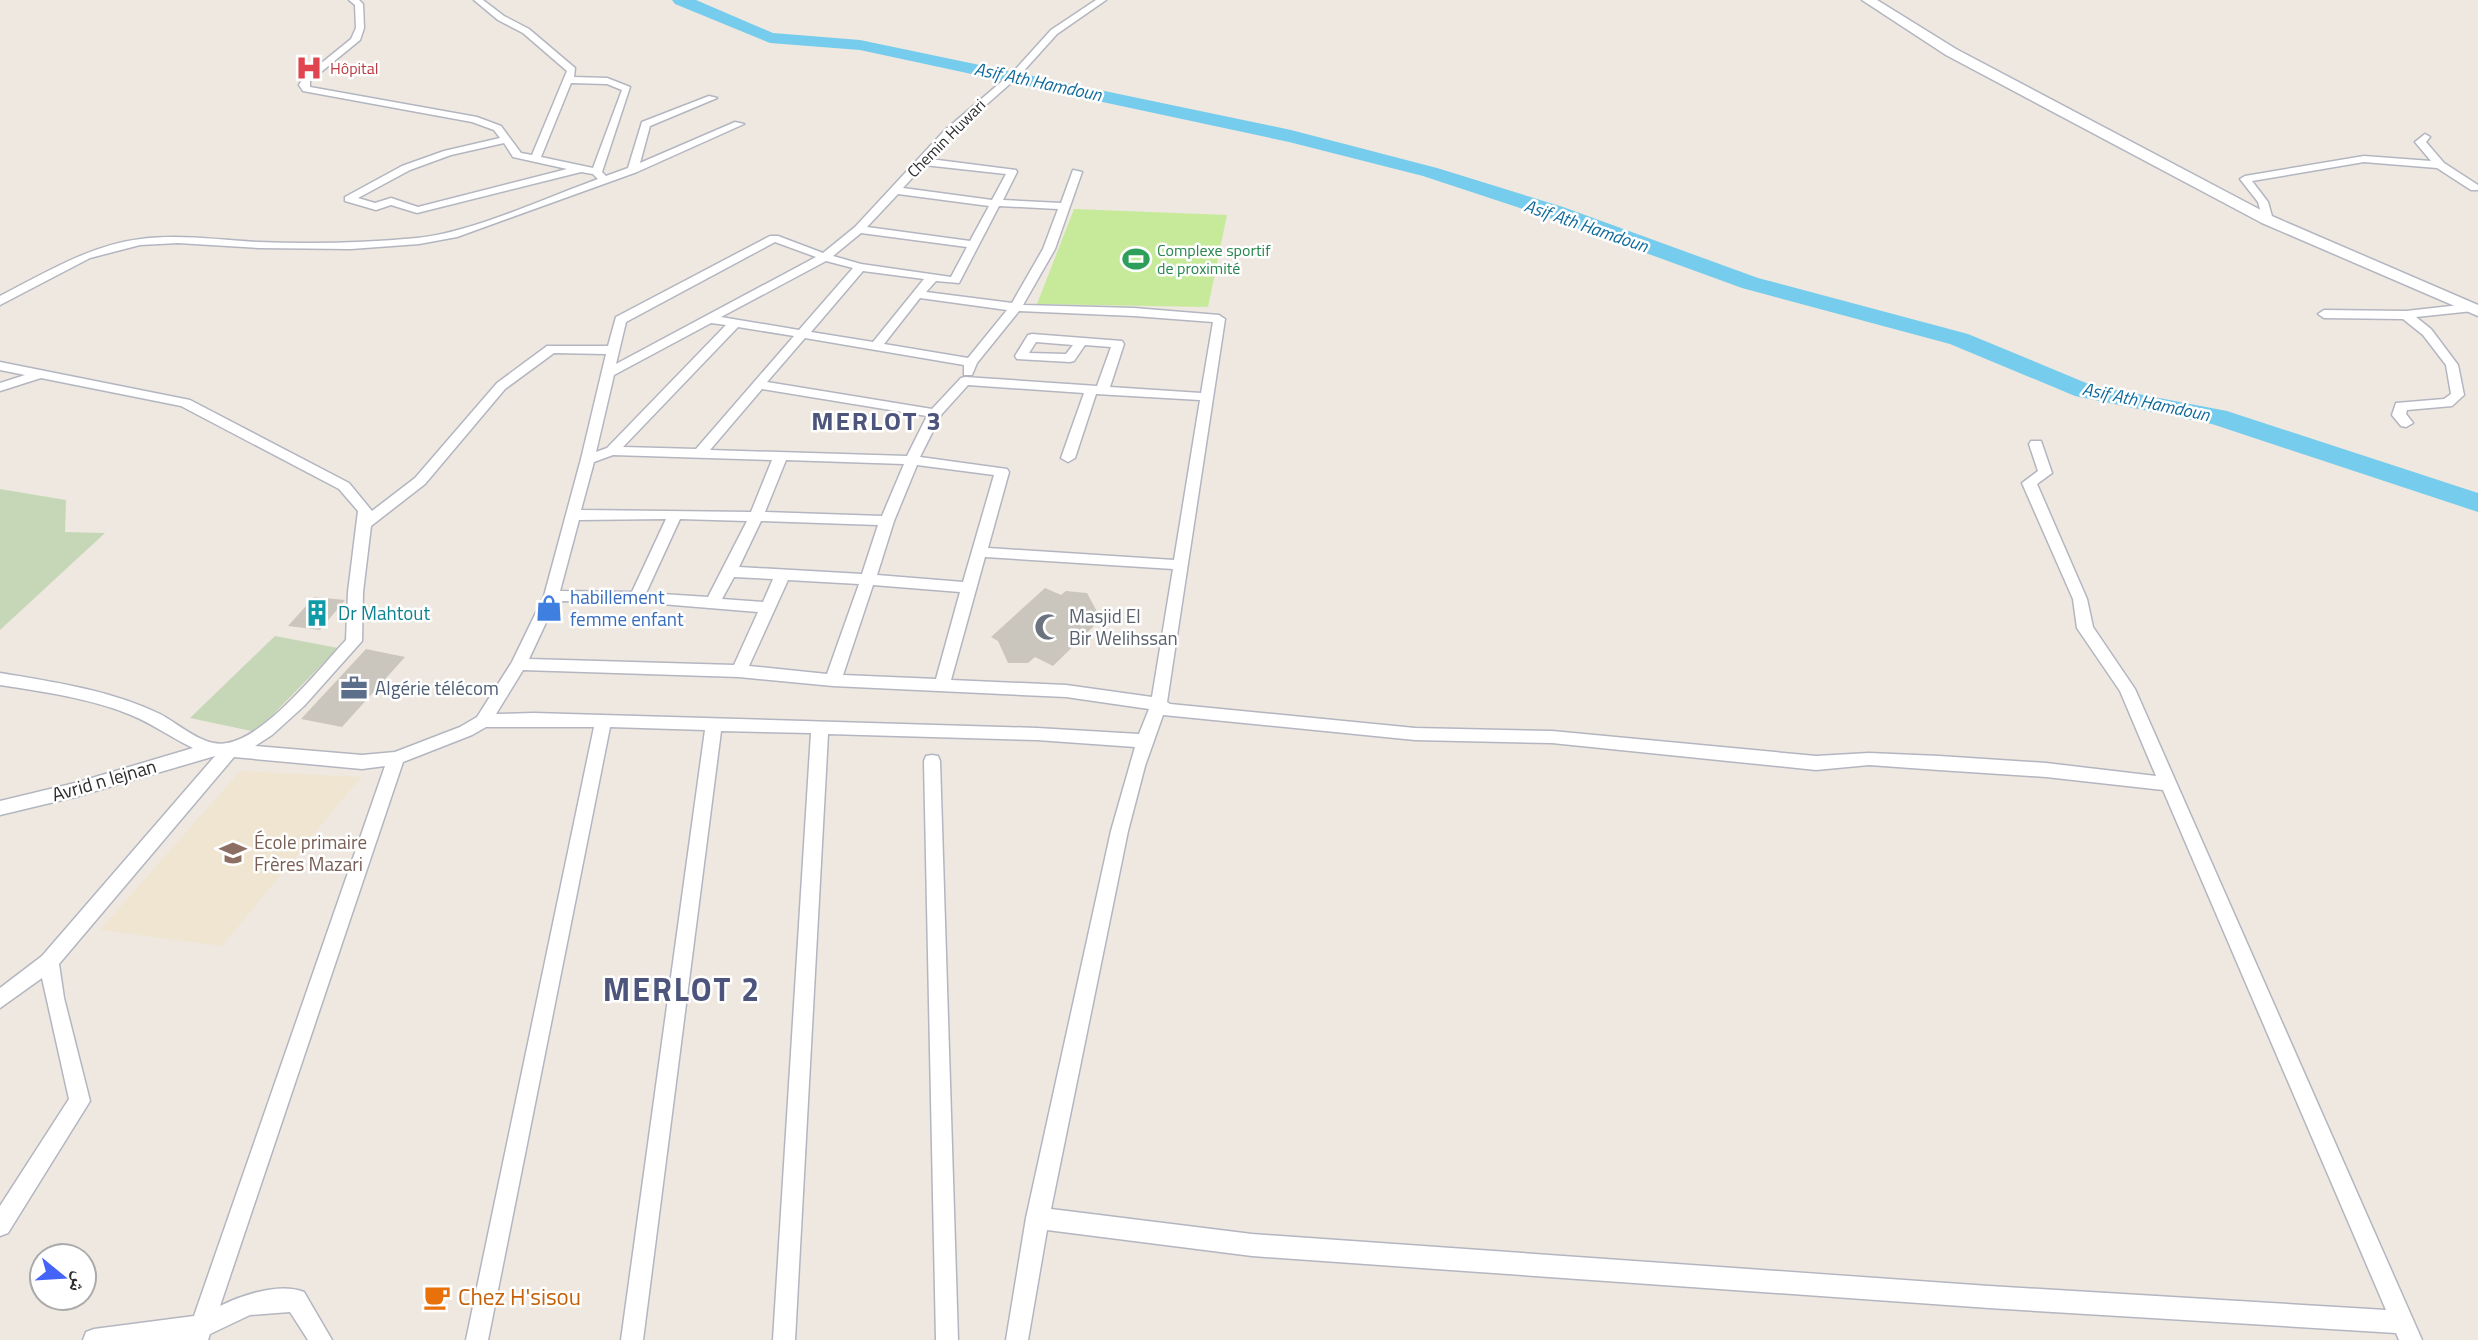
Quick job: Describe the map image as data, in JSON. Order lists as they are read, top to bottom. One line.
{"streets":{"street":["Chemin Huwari","Avrid n lejnan"]},"districts":["MERLOT 3","MERLOT 2"],"water":["Asif Ath Hamdoun"],"places":{"hospital":["Hôpital"],"sports":["Complexe sportif de proximité"],"shop":["habillement femme enfant"],"building":["Dr Mahtout"],"mosque":["Masjid El Bir Welihssan"],"office":["Algérie télécom"],"school or university":["École primaire Frères Mazari"],"cafe":["Chez H'sisou"]},"north":"right"}
